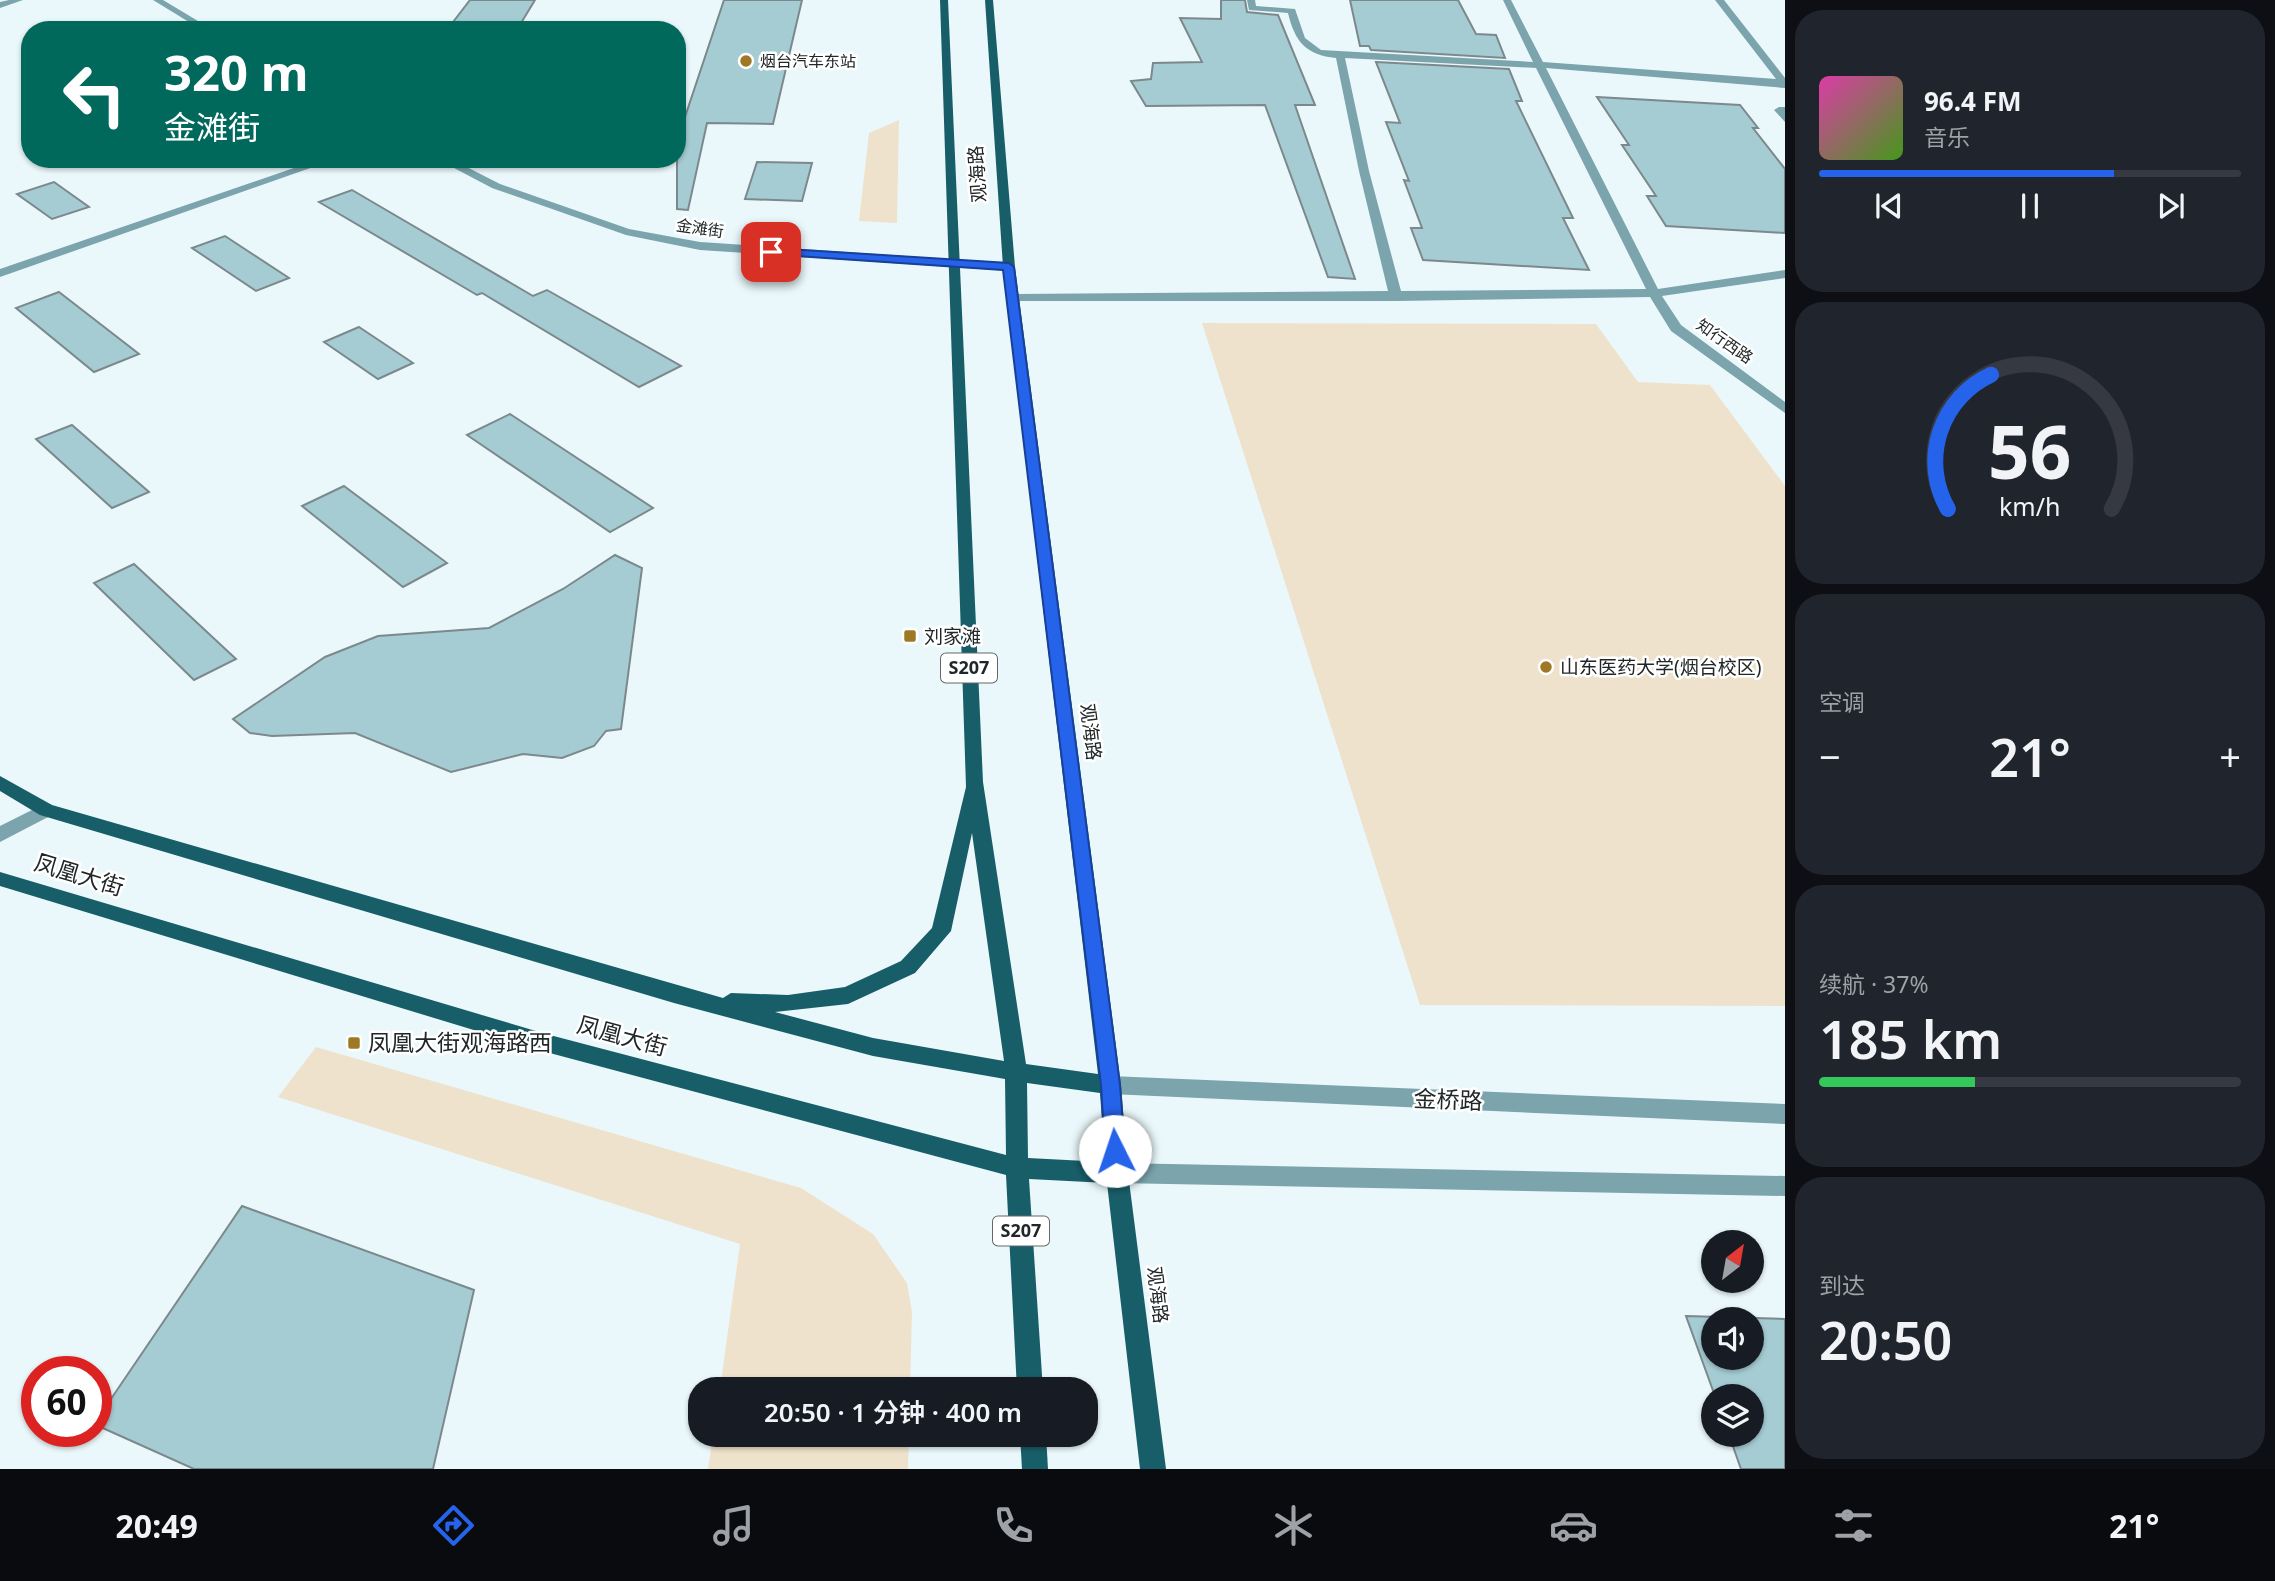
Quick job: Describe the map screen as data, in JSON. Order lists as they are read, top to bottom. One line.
{"streets":{"main road":["观海路","S207","凤凰大街"],"street":["金滩街","知行西路","金桥路"]},"crossings":[["观海路","金滩街"],["观海路","凤凰大街"],["观海路","金桥路"]],"places":{"other":["烟台汽车东站","山东医药大学(烟台校区)"],"transit":["刘家滩","凤凰大街观海路西"]},"north":"top right","page":{"turn":["320 m","金滩街"],"song":["96.4 FM","音乐"],"tile":["空调",["续航 · 37%","185 km"],["到达","20:50"]],"heat":["−","21°","+"],"limit":"60","trip":"20:50 · 1 分钟 · 400 m","tabs":["20:49","21°"],"gauge":["56","km/h"]}}
